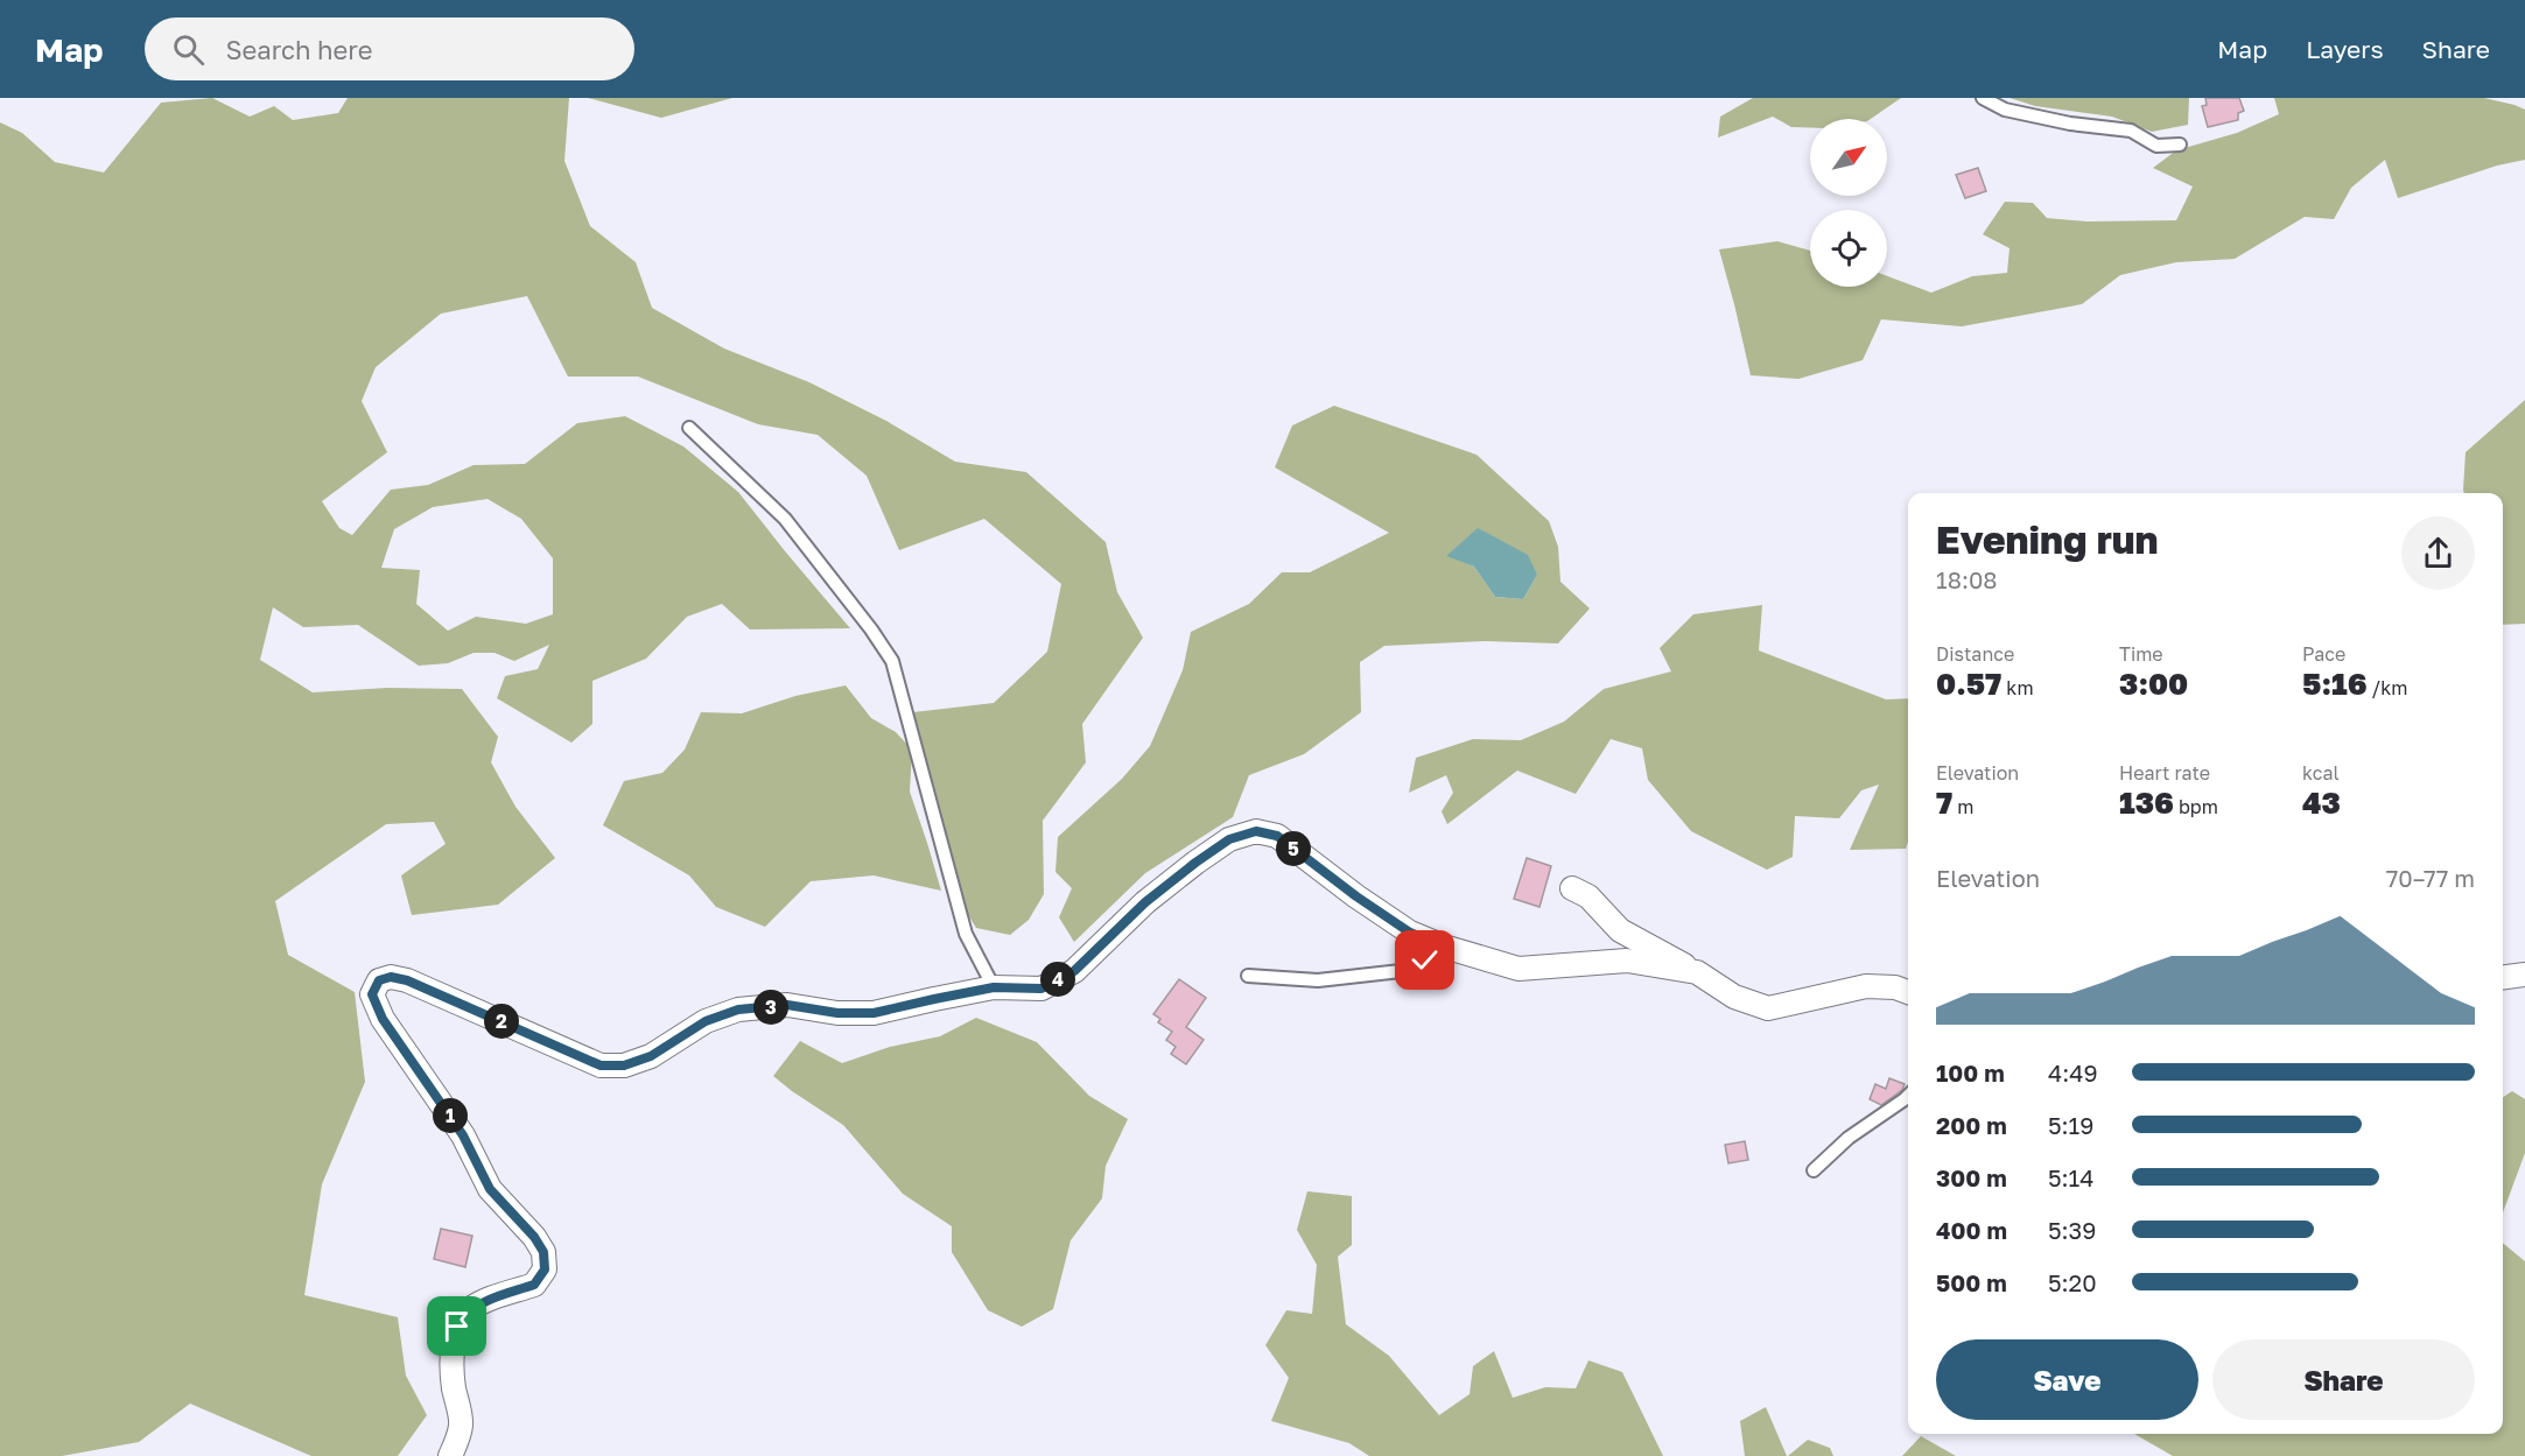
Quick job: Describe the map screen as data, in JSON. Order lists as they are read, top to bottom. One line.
{"north":"top right","page":{"header":"Map","search":"Search here","nav":["Map","Layers","Share"],"heading":["Evening run","18:08"],"stats":[["Distance","0.57 km"],["Time","3:00"],["Pace","5:16 /km"],["Elevation","7 m"],["Heart rate","136 bpm"],["kcal","43"]],"pins":["5","4","3","2","1"],"chart":["Elevation","70–77 m"],"list":[{"name":"100 m","note":"4:49"},{"name":"200 m","note":"5:19"},{"name":"300 m","note":"5:14"},{"name":"400 m","note":"5:39"},{"name":"500 m","note":"5:20"}],"buttons":["Save","Share"]}}
